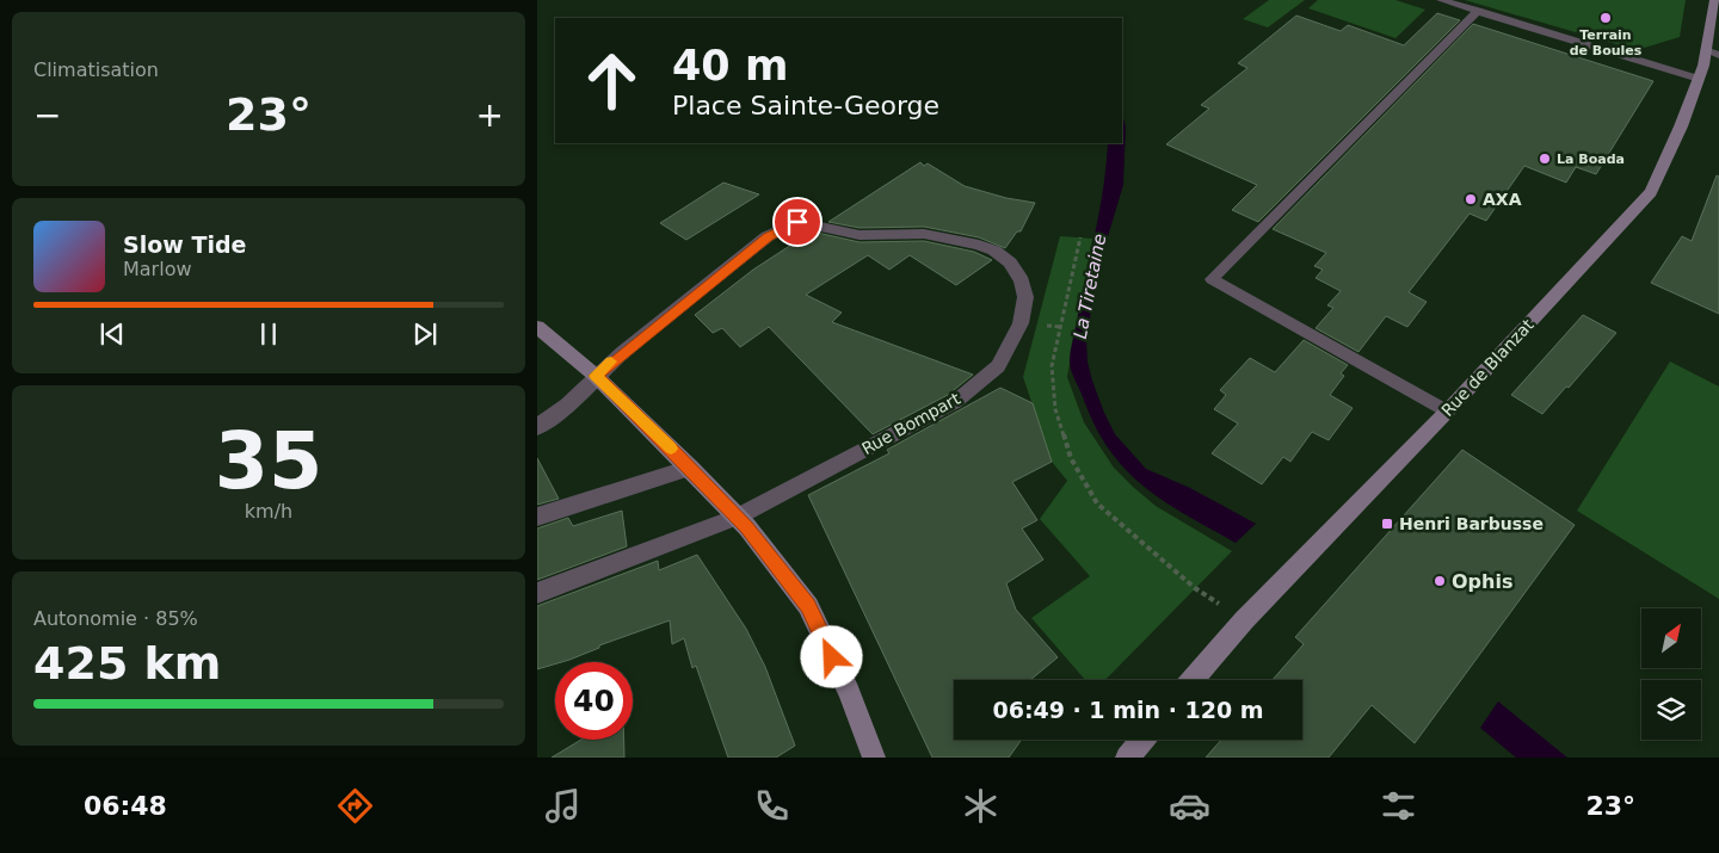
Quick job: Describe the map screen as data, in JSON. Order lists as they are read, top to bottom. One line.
{"streets":{"street":["Rue de Blanzat","Rue Bompart"]},"water":["La Tiretaine"],"places":{"other":["Terrain de Boules","La Boada","AXA","Ophis"],"transit":["Henri Barbusse"]},"north":"top right","page":{"tile":["Climatisation",["35","km/h"],["Autonomie · 85%","425 km"]],"turn":["40 m","Place Sainte-George"],"heat":["−","23°","+"],"song":["Slow Tide","Marlow"],"limit":"40","trip":"06:49 · 1 min · 120 m","tabs":["06:48","23°"]}}
